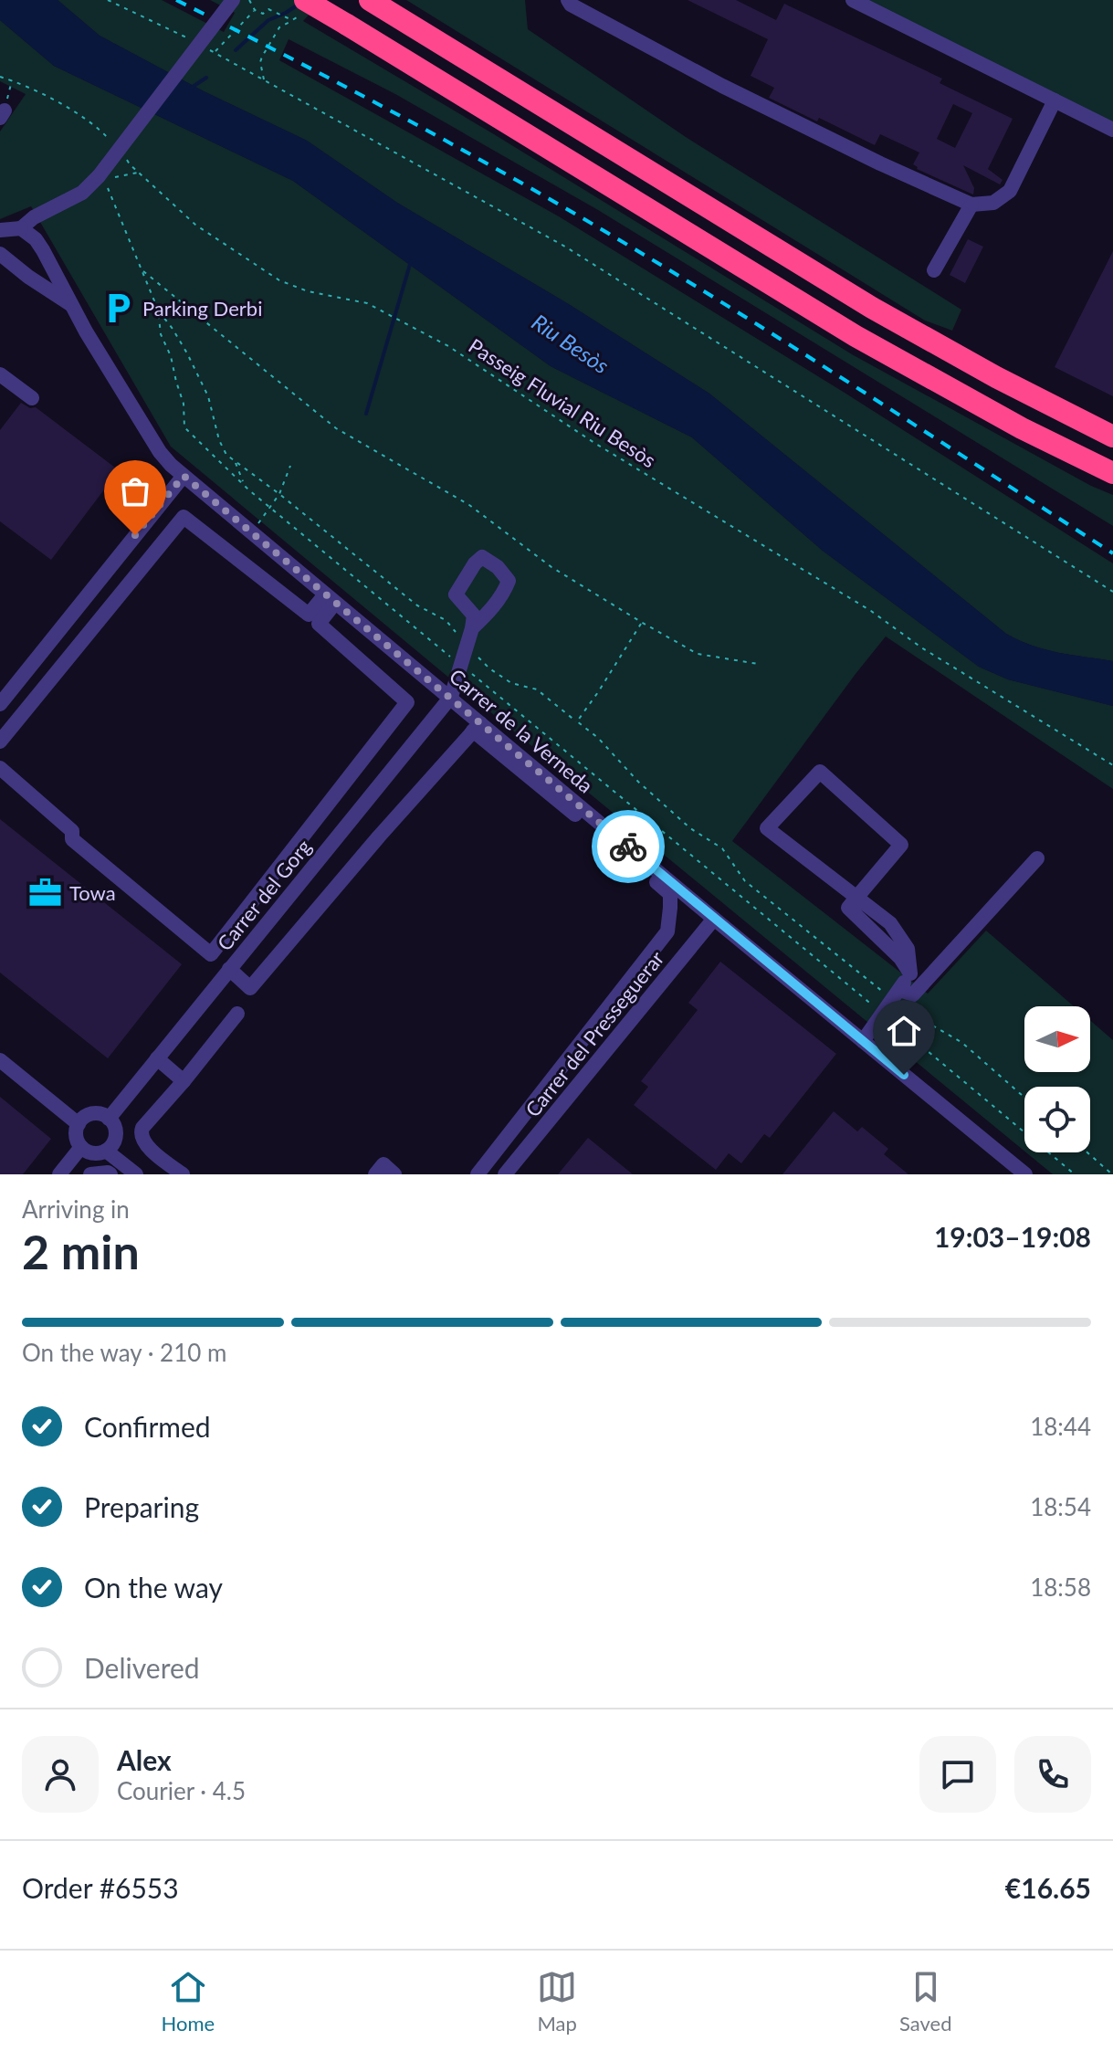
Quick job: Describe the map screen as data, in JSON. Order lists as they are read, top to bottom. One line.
{"streets":{"street":["Carrer de la Verneda","Carrer del Gorg","Carrer del Presseguerar"],"path":["Passeig Fluvial Riu Besòs"]},"crossings":[["Carrer de la Verneda","Carrer del Gorg"],["Carrer de la Verneda","Carrer del Presseguerar"]],"water":["Riu Besòs"],"places":{"parking":["Parking Derbi"],"office":["Towa"]},"north":"right","page":{"heading":["2 min","Arriving in","19:03–19:08"],"panel":["Alex","Courier · 4.5","Order #6553","€16.65"],"bar":"On the way · 210 m","list":[["Confirmed","18:44"],["Preparing","18:54"],["On the way","18:58"],"Delivered"],"tabs":["Home","Map","Saved"]}}
